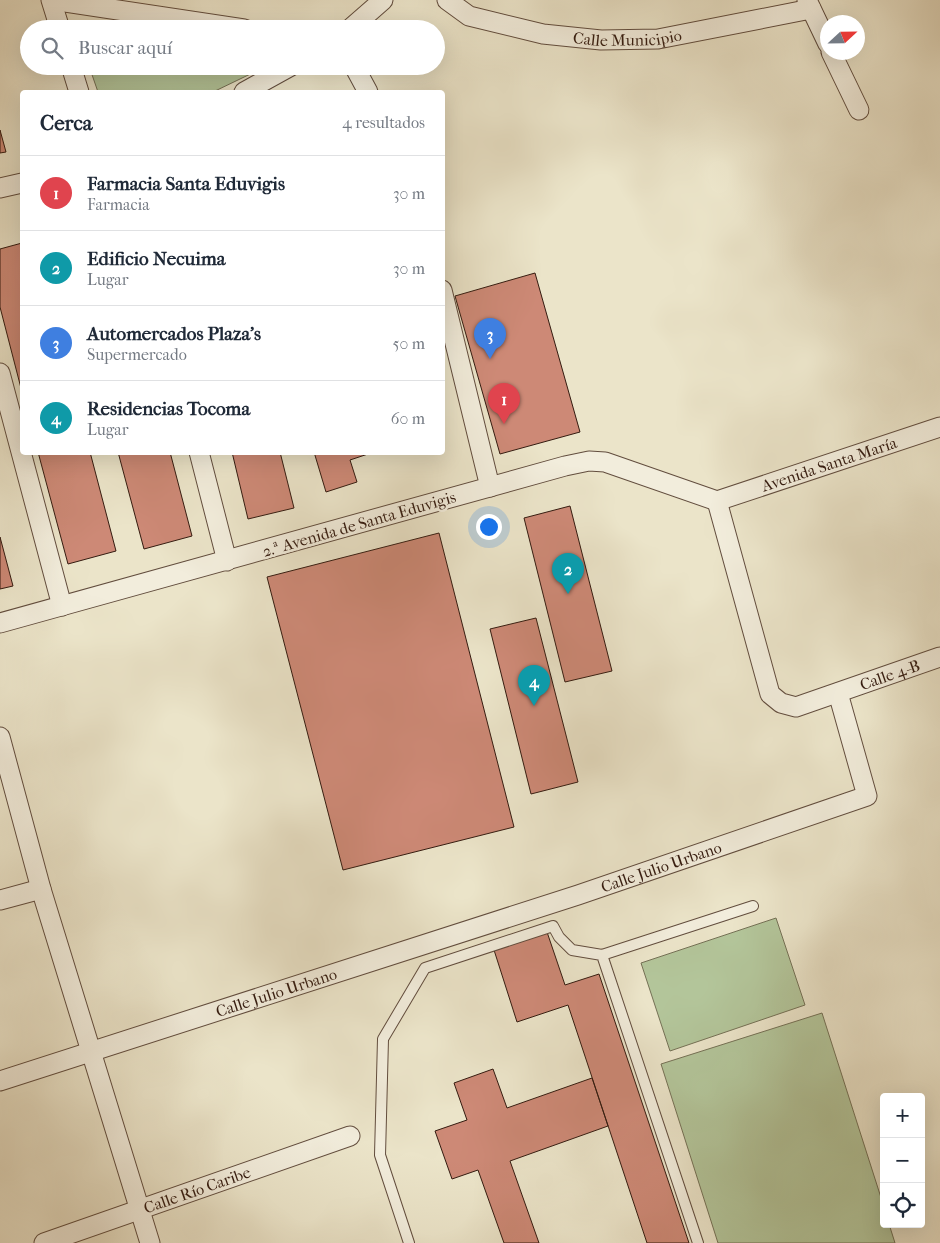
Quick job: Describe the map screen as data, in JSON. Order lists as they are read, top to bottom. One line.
{"streets":{"street":["Calle Municipio","Avenida Santa María","2.ª Avenida de Santa Eduvigis","Calle 4-B","Calle Julio Urbano","Calle Río Caribe"]},"crossings":[["Avenida Santa María","2.ª Avenida de Santa Eduvigis"],["Calle 4-B","Calle Julio Urbano"]],"north":"right","page":{"search":"Buscar aquí","heading":["Cerca","4 resultados"],"list":[{"mark":"1","name":"Farmacia Santa Eduvigis","note":"Farmacia","value":"30 m"},{"mark":"2","name":"Edificio Necuima","note":"Lugar","value":"30 m"},{"mark":"3","name":"Automercados Plaza's","note":"Supermercado","value":"50 m"},{"mark":"4","name":"Residencias Tocoma","note":"Lugar","value":"60 m"}],"pins":["3","1","2","4"],"map_buttons":["+","−"]}}
